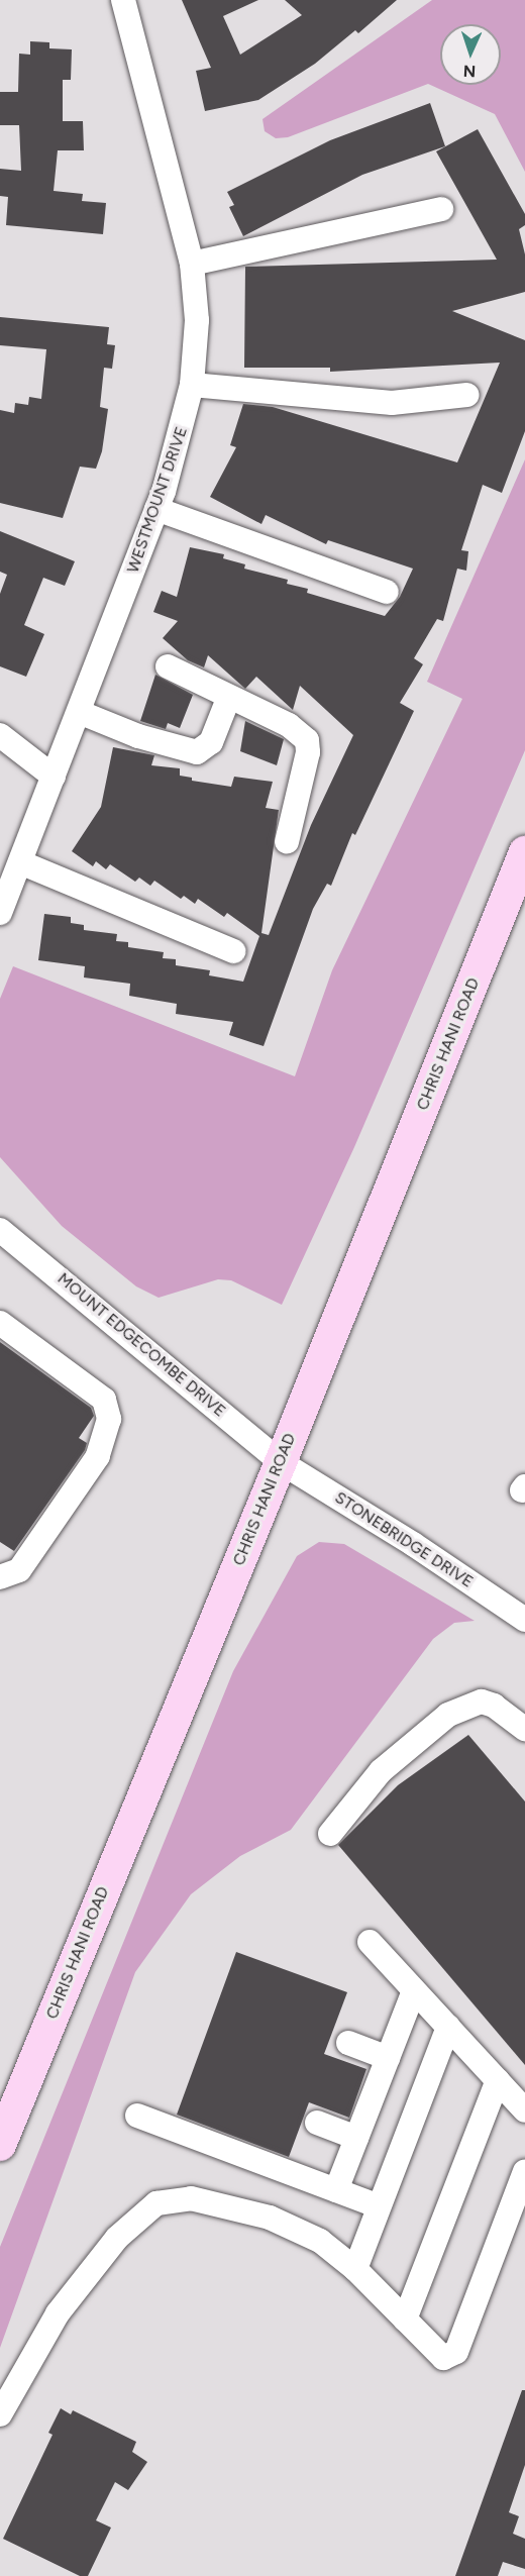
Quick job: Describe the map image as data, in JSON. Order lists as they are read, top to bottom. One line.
{"streets":{"main road":["CHRIS HANI ROAD"],"street":["WESTMOUNT DRIVE","MOUNT EDGECOMBE DRIVE","STONEBRIDGE DRIVE"]},"crossings":[["CHRIS HANI ROAD","MOUNT EDGECOMBE DRIVE"],["CHRIS HANI ROAD","STONEBRIDGE DRIVE"],["MOUNT EDGECOMBE DRIVE","STONEBRIDGE DRIVE"]],"north":"bottom"}
